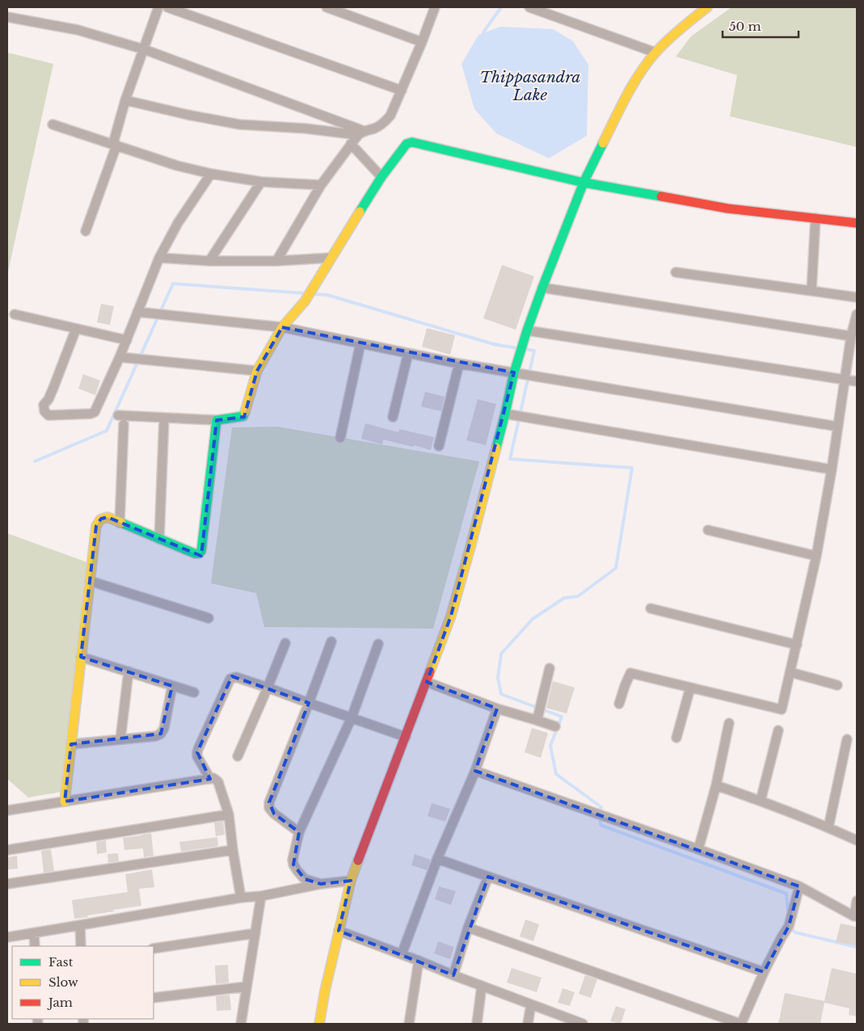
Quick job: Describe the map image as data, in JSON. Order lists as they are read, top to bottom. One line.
{"water":["Thippasandra Lake"],"legend":["Fast","Slow","Jam"],"scale_bar":"50 m"}
